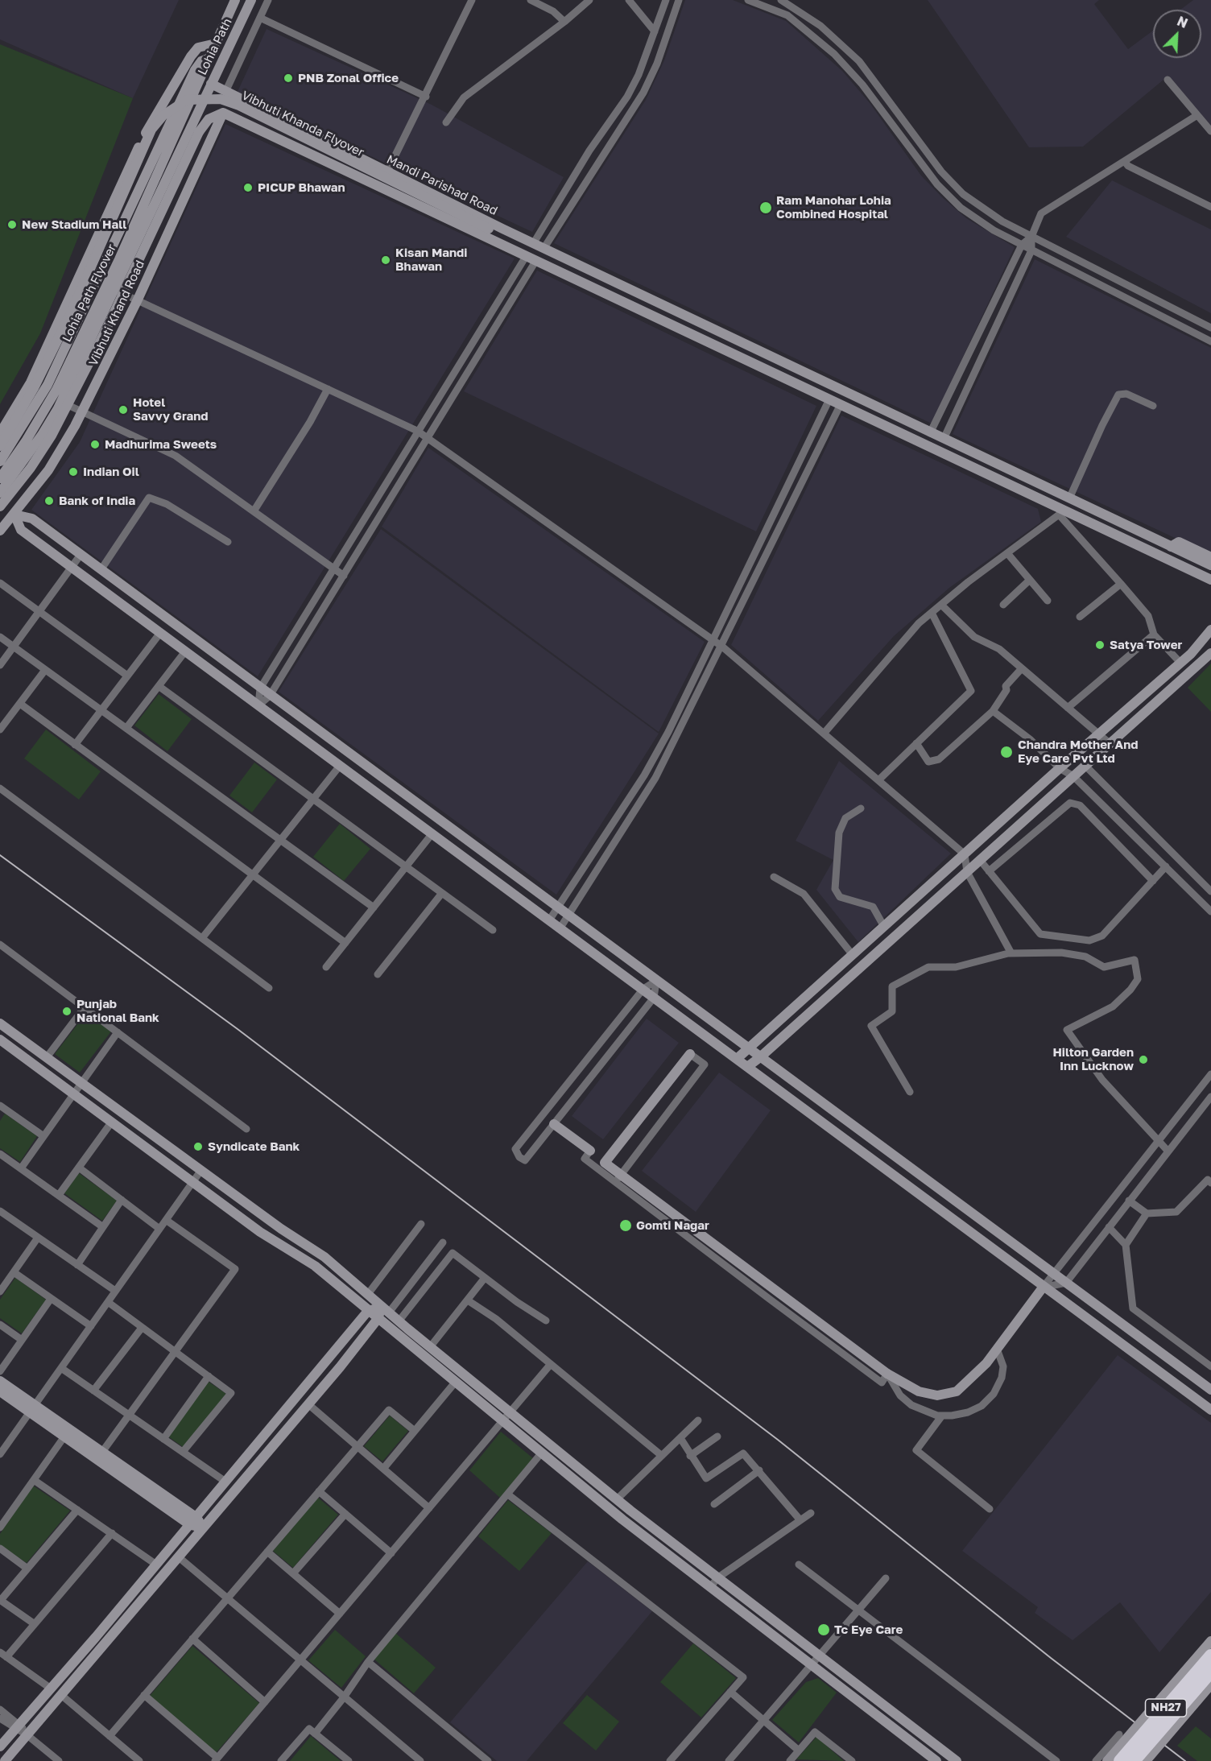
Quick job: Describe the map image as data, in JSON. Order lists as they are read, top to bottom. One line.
{"streets":{"highway":["NH27"],"street":["Lohia Path","Vibhuti Khanda Flyover","Mandi Parishad Road","Lohia Path Flyover","Vibhuti Khand Road"]},"crossings":[["Lohia Path","Mandi Parishad Road"],["Lohia Path","Lohia Path Flyover"],["Vibhuti Khanda Flyover","Mandi Parishad Road"]],"places":["PNB Zonal Office","PICUP Bhawan","Ram Manohar Lohia Combined Hospital","New Stadium Hall","Kisan Mandi Bhawan","Hotel Savvy Grand","Madhurima Sweets","Indian Oil","Bank of India","Satya Tower","Chandra Mother And Eye Care Pvt Ltd","Punjab National Bank","Hilton Garden Inn Lucknow","Syndicate Bank","Gomti Nagar","Tc Eye Care"],"north":"top right"}
